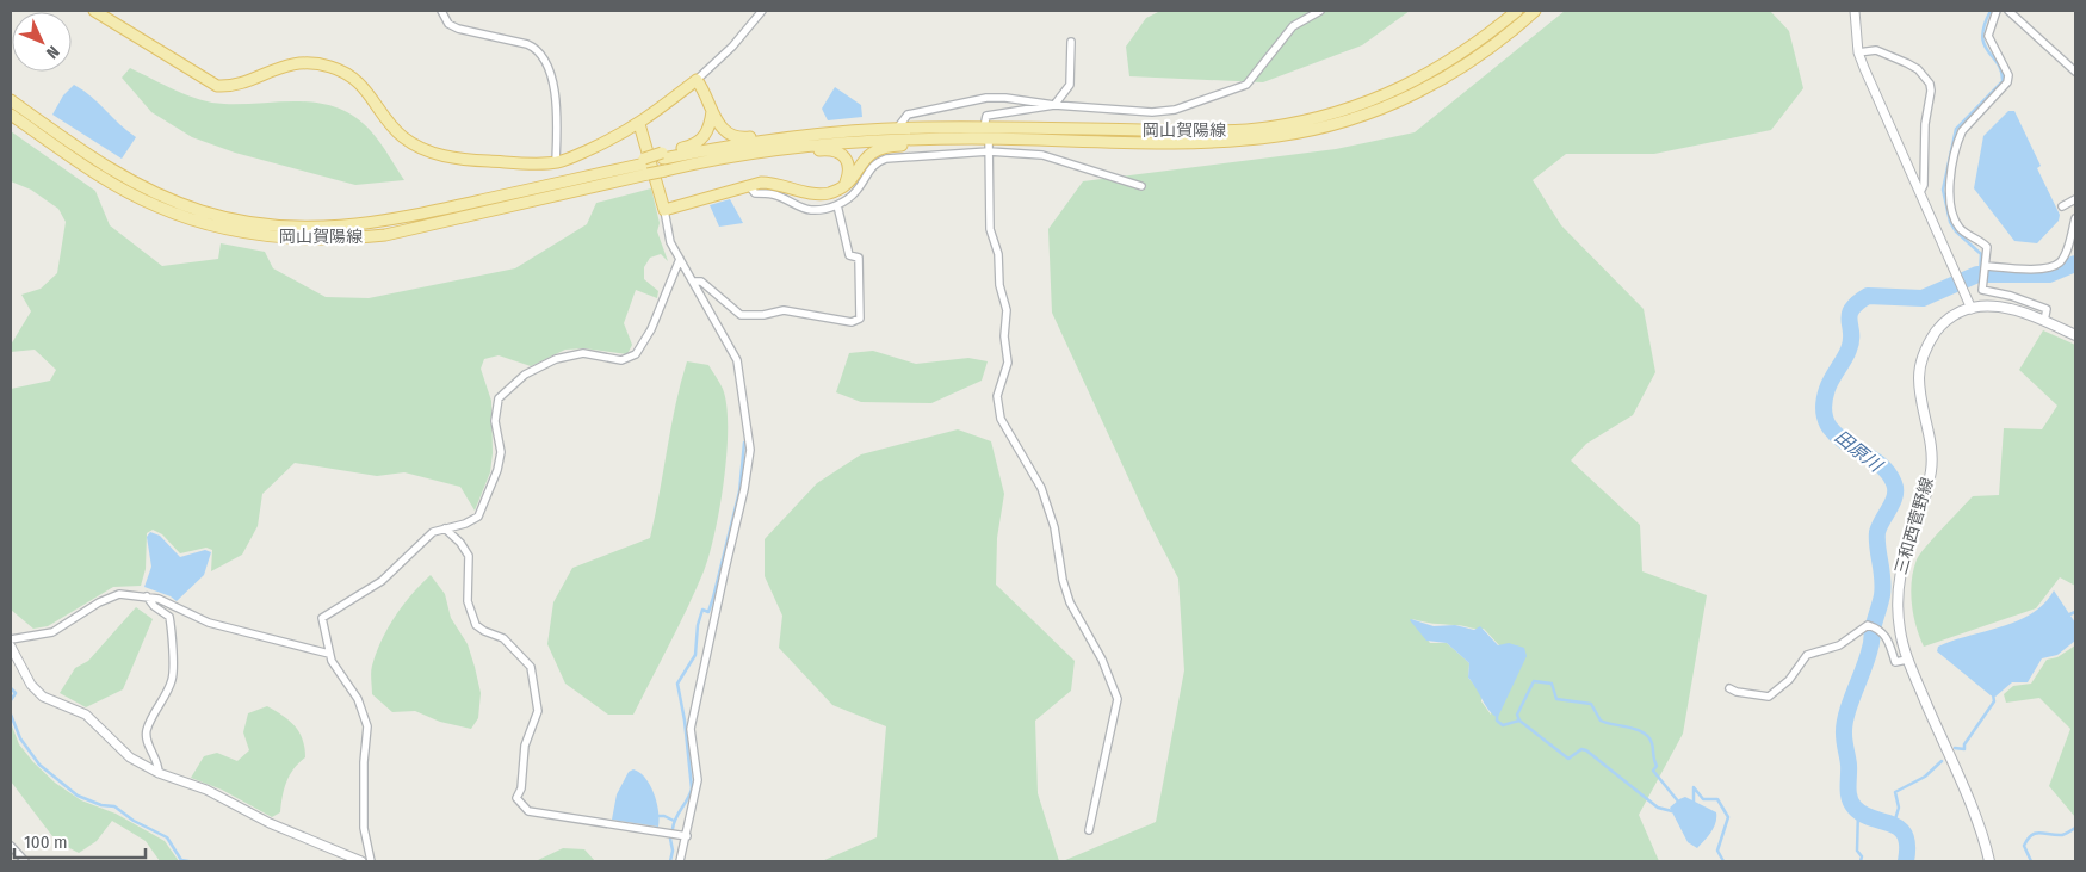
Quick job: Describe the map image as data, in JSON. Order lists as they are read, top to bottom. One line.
{"streets":{"main road":["岡山賀陽線","三和西菅野線"]},"water":["田原川"],"scale_bar":"100 m","north":"bottom right"}
